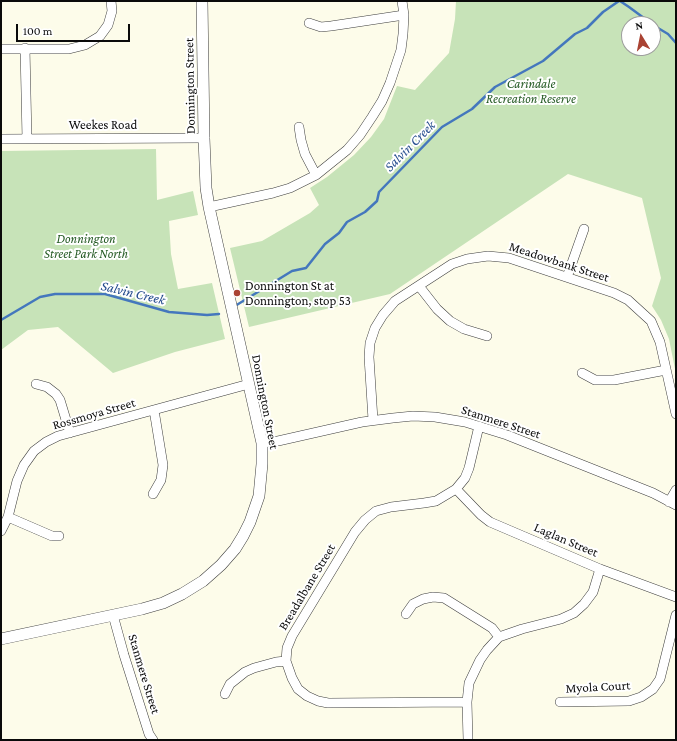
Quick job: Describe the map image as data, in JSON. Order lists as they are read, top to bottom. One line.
{"streets":{"street":["Donnington Street","Weekes Road","Meadowbank Street","Rossmoya Street","Stanmere Street","Laglan Street","Breadalbane Street","Myola Court"]},"crossings":[["Donnington Street","Weekes Road"],["Donnington Street","Rossmoya Street"],["Donnington Street","Stanmere Street"],["Meadowbank Street","Stanmere Street"],["Stanmere Street","Breadalbane Street"],["Laglan Street","Breadalbane Street"]],"water":["Salvin Creek"],"parks":["Carindale Recreation Reserve","Donnington Street Park North"],"places":["Donnington St at Donnington, stop 53"],"scale_bar":"100 m","north":"top"}
